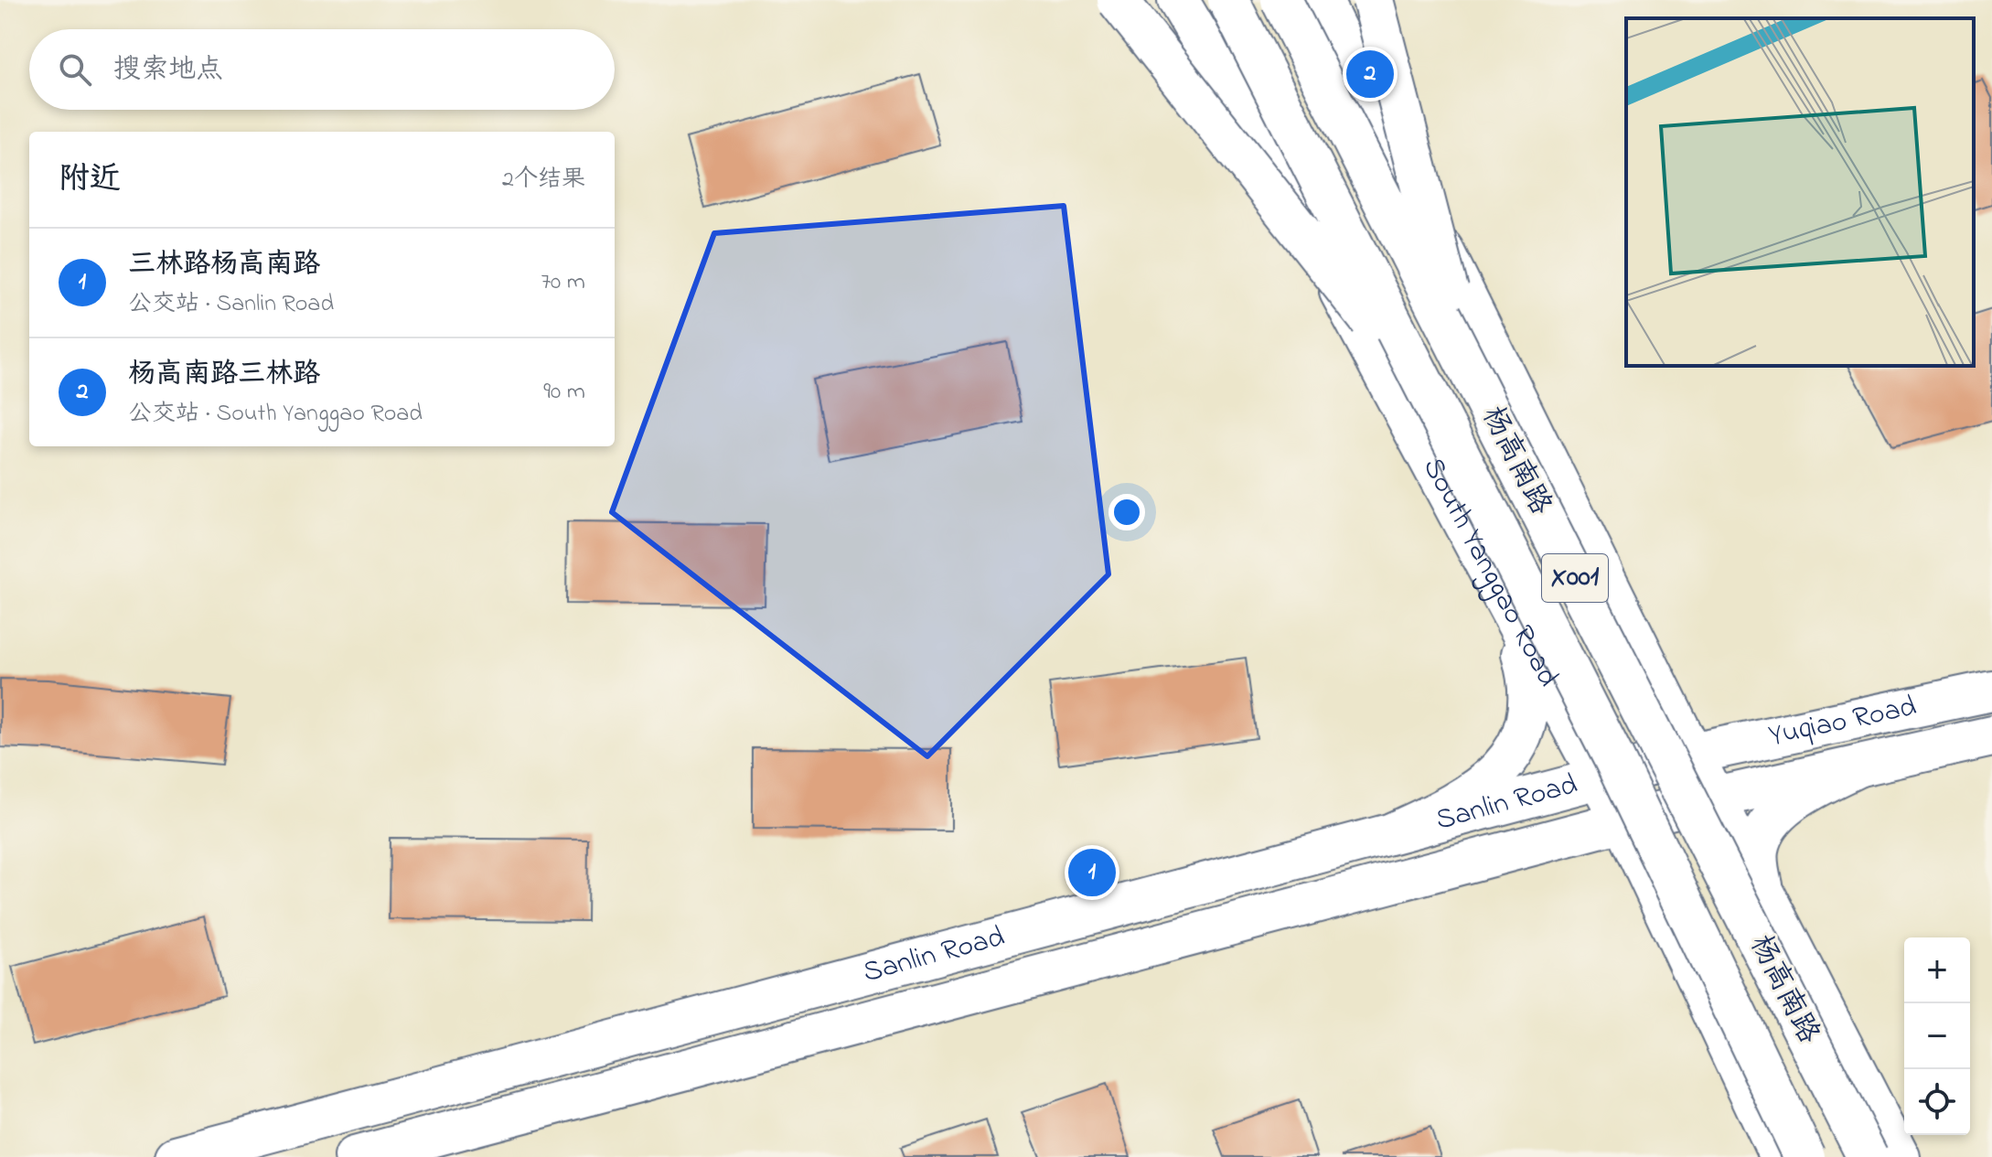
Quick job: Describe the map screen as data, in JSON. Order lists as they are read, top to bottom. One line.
{"streets":{"main road":["杨高南路","South Yanggao Road","X001","Yuqiao Road","Sanlin Road"]},"crossings":[["杨高南路","X001"],["杨高南路","Yuqiao Road"],["杨高南路","Sanlin Road"],["South Yanggao Road","Sanlin Road"],["Yuqiao Road","Sanlin Road"]],"page":{"search":"搜索地点","pins":["2","1"],"heading":["附近","2个结果"],"list":[{"mark":"1","name":"三林路杨高南路","note":"公交站 · Sanlin Road","value":"70 m"},{"mark":"2","name":"杨高南路三林路","note":"公交站 · South Yanggao Road","value":"90 m"}],"map_buttons":["+","−"]}}
